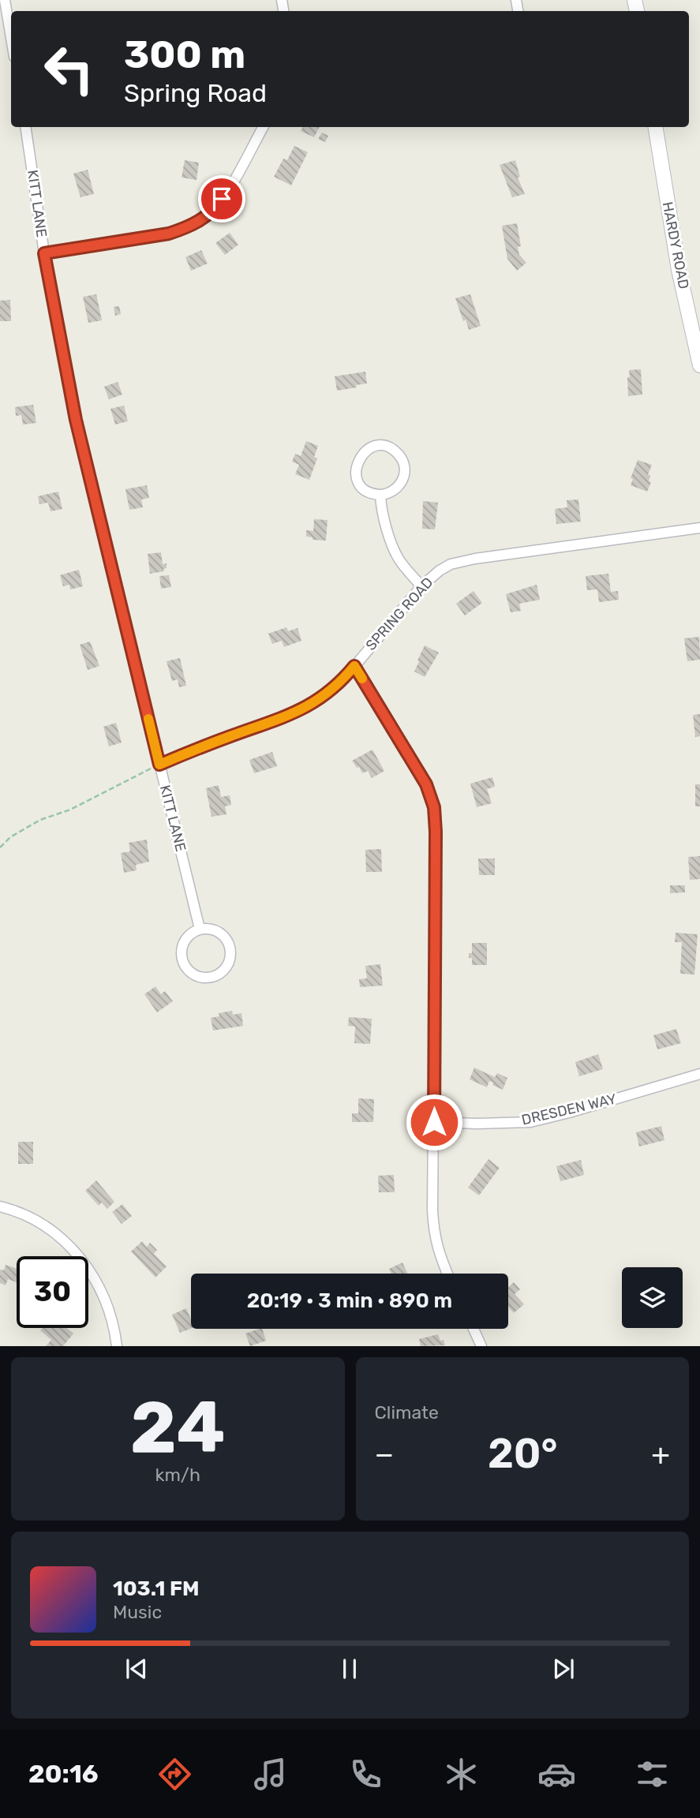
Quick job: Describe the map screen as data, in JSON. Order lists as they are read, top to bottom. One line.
{"streets":{"street":["KITT LANE","HARDY ROAD","SPRING ROAD","DRESDEN WAY"]},"crossings":[["KITT LANE","SPRING ROAD"]],"page":{"turn":["300 m","Spring Road"],"limit":"30","trip":"20:19 · 3 min · 890 m","tile":[["24","km/h"],"Climate"],"heat":["−","20°","+"],"song":["103.1 FM","Music"],"tabs":"20:16"}}
